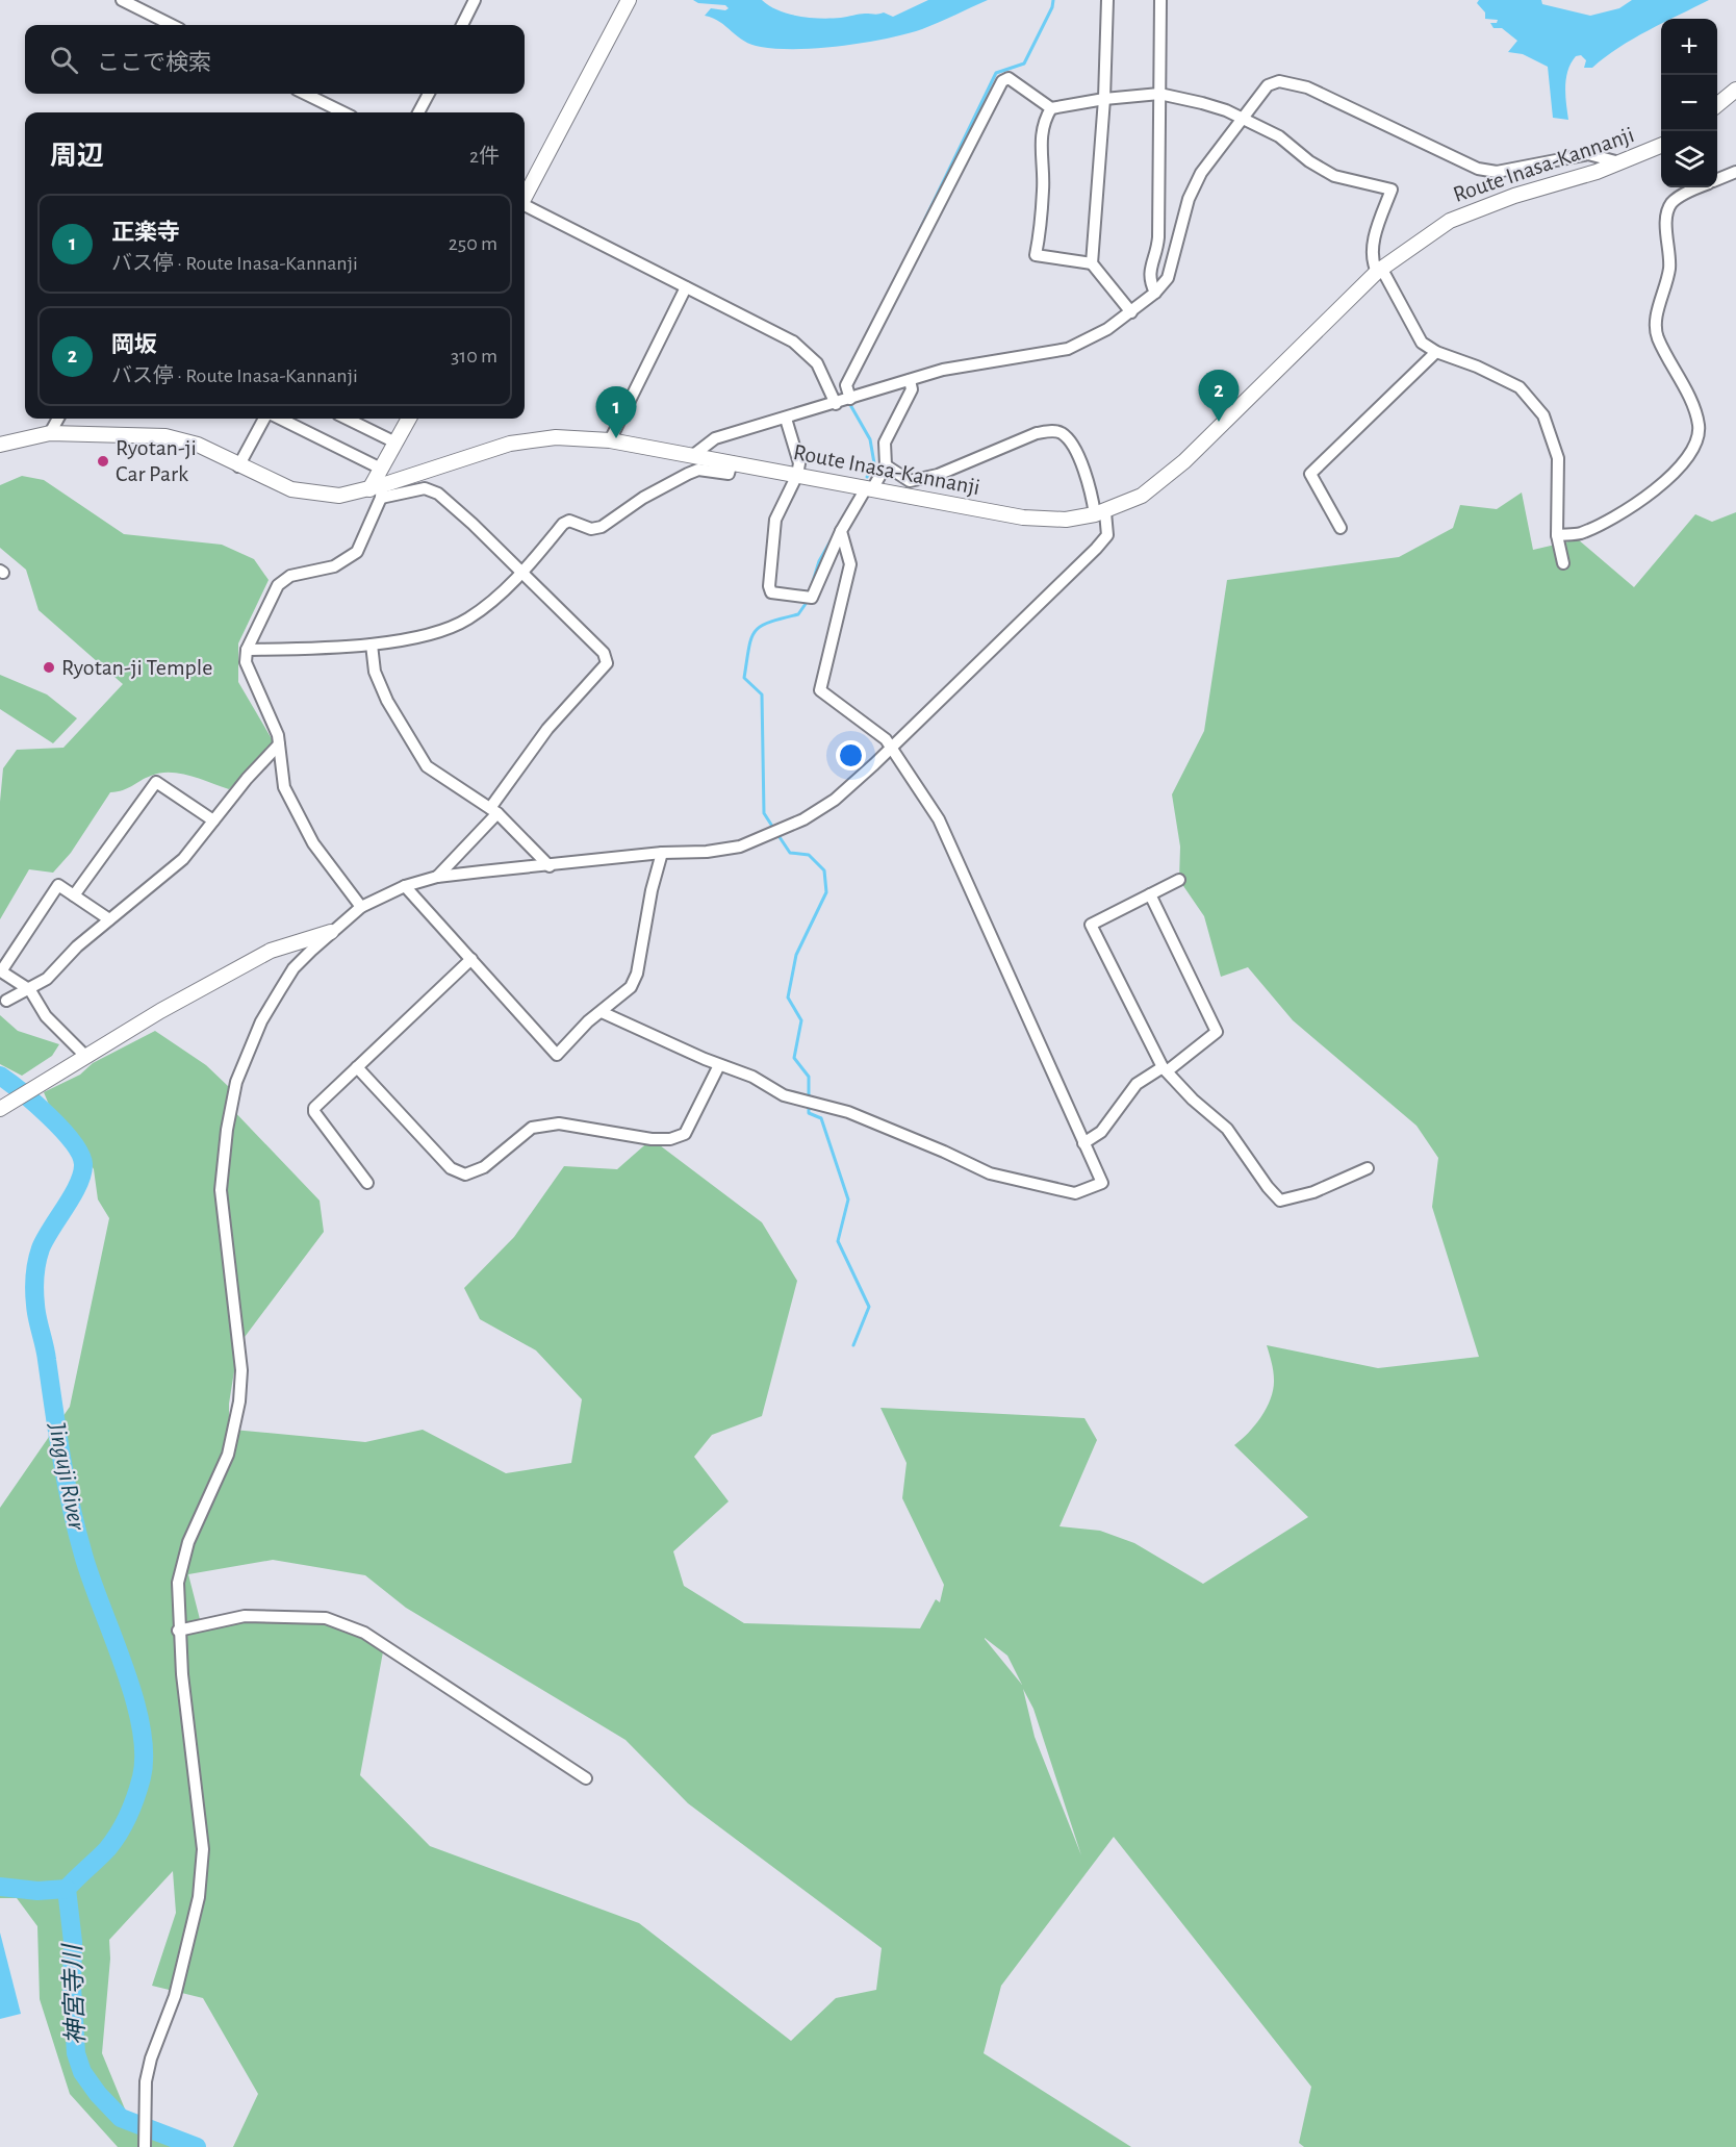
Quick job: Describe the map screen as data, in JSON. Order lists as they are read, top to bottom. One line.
{"streets":{"main road":["Route Inasa-Kannanji"]},"water":["Jinguji River","神宮寺川"],"places":["Ryotan-ji Car Park","Ryotan-ji Temple"],"page":{"map_buttons":["+","−"],"search":"ここで検索","heading":["周辺","2件"],"list":[{"mark":"1","name":"正楽寺","note":"バス停 · Route Inasa-Kannanji","value":"250 m"},{"mark":"2","name":"岡坂","note":"バス停 · Route Inasa-Kannanji","value":"310 m"}],"pins":["2","1"]}}
